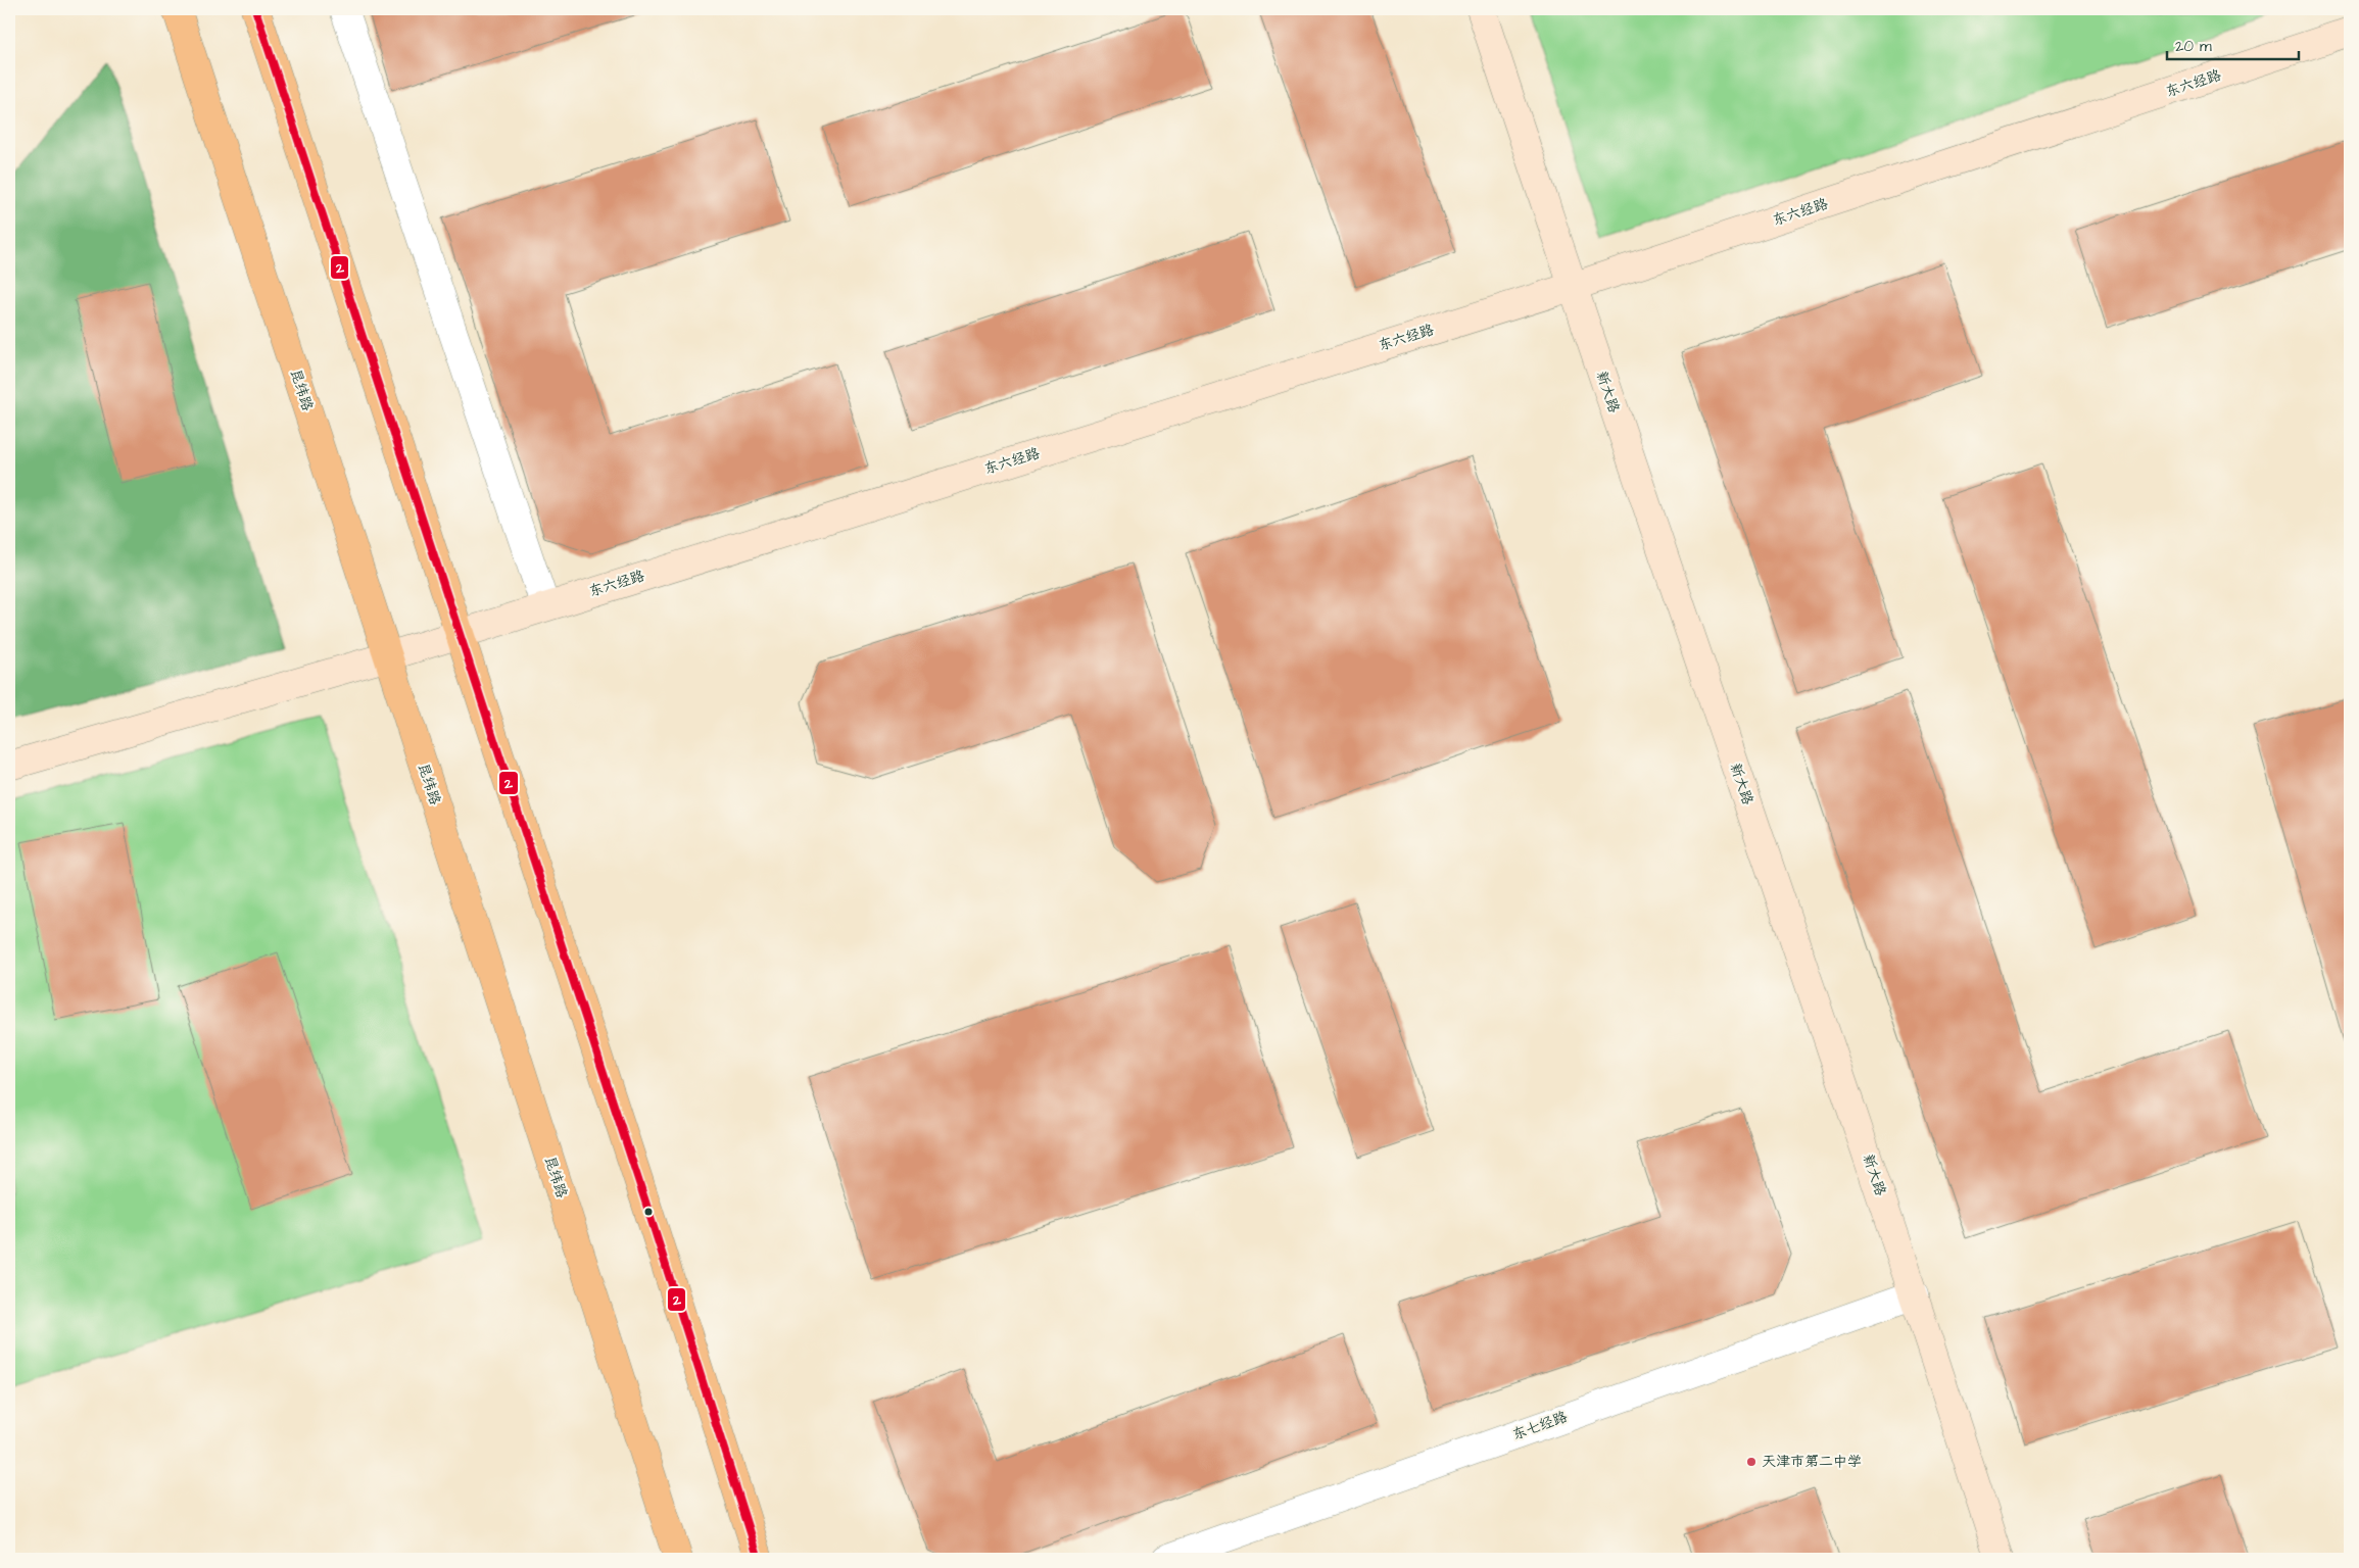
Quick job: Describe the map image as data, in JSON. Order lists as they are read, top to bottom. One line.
{"streets":{"main road":["昆纬路"],"street":["东六经路","新大路","东七经路"]},"crossings":[["东六经路","昆纬路"],["东六经路","新大路"],["新大路","东七经路"]],"places":["天津市第二中学"],"lines":["transit line 2"],"scale_bar":"20 m"}
